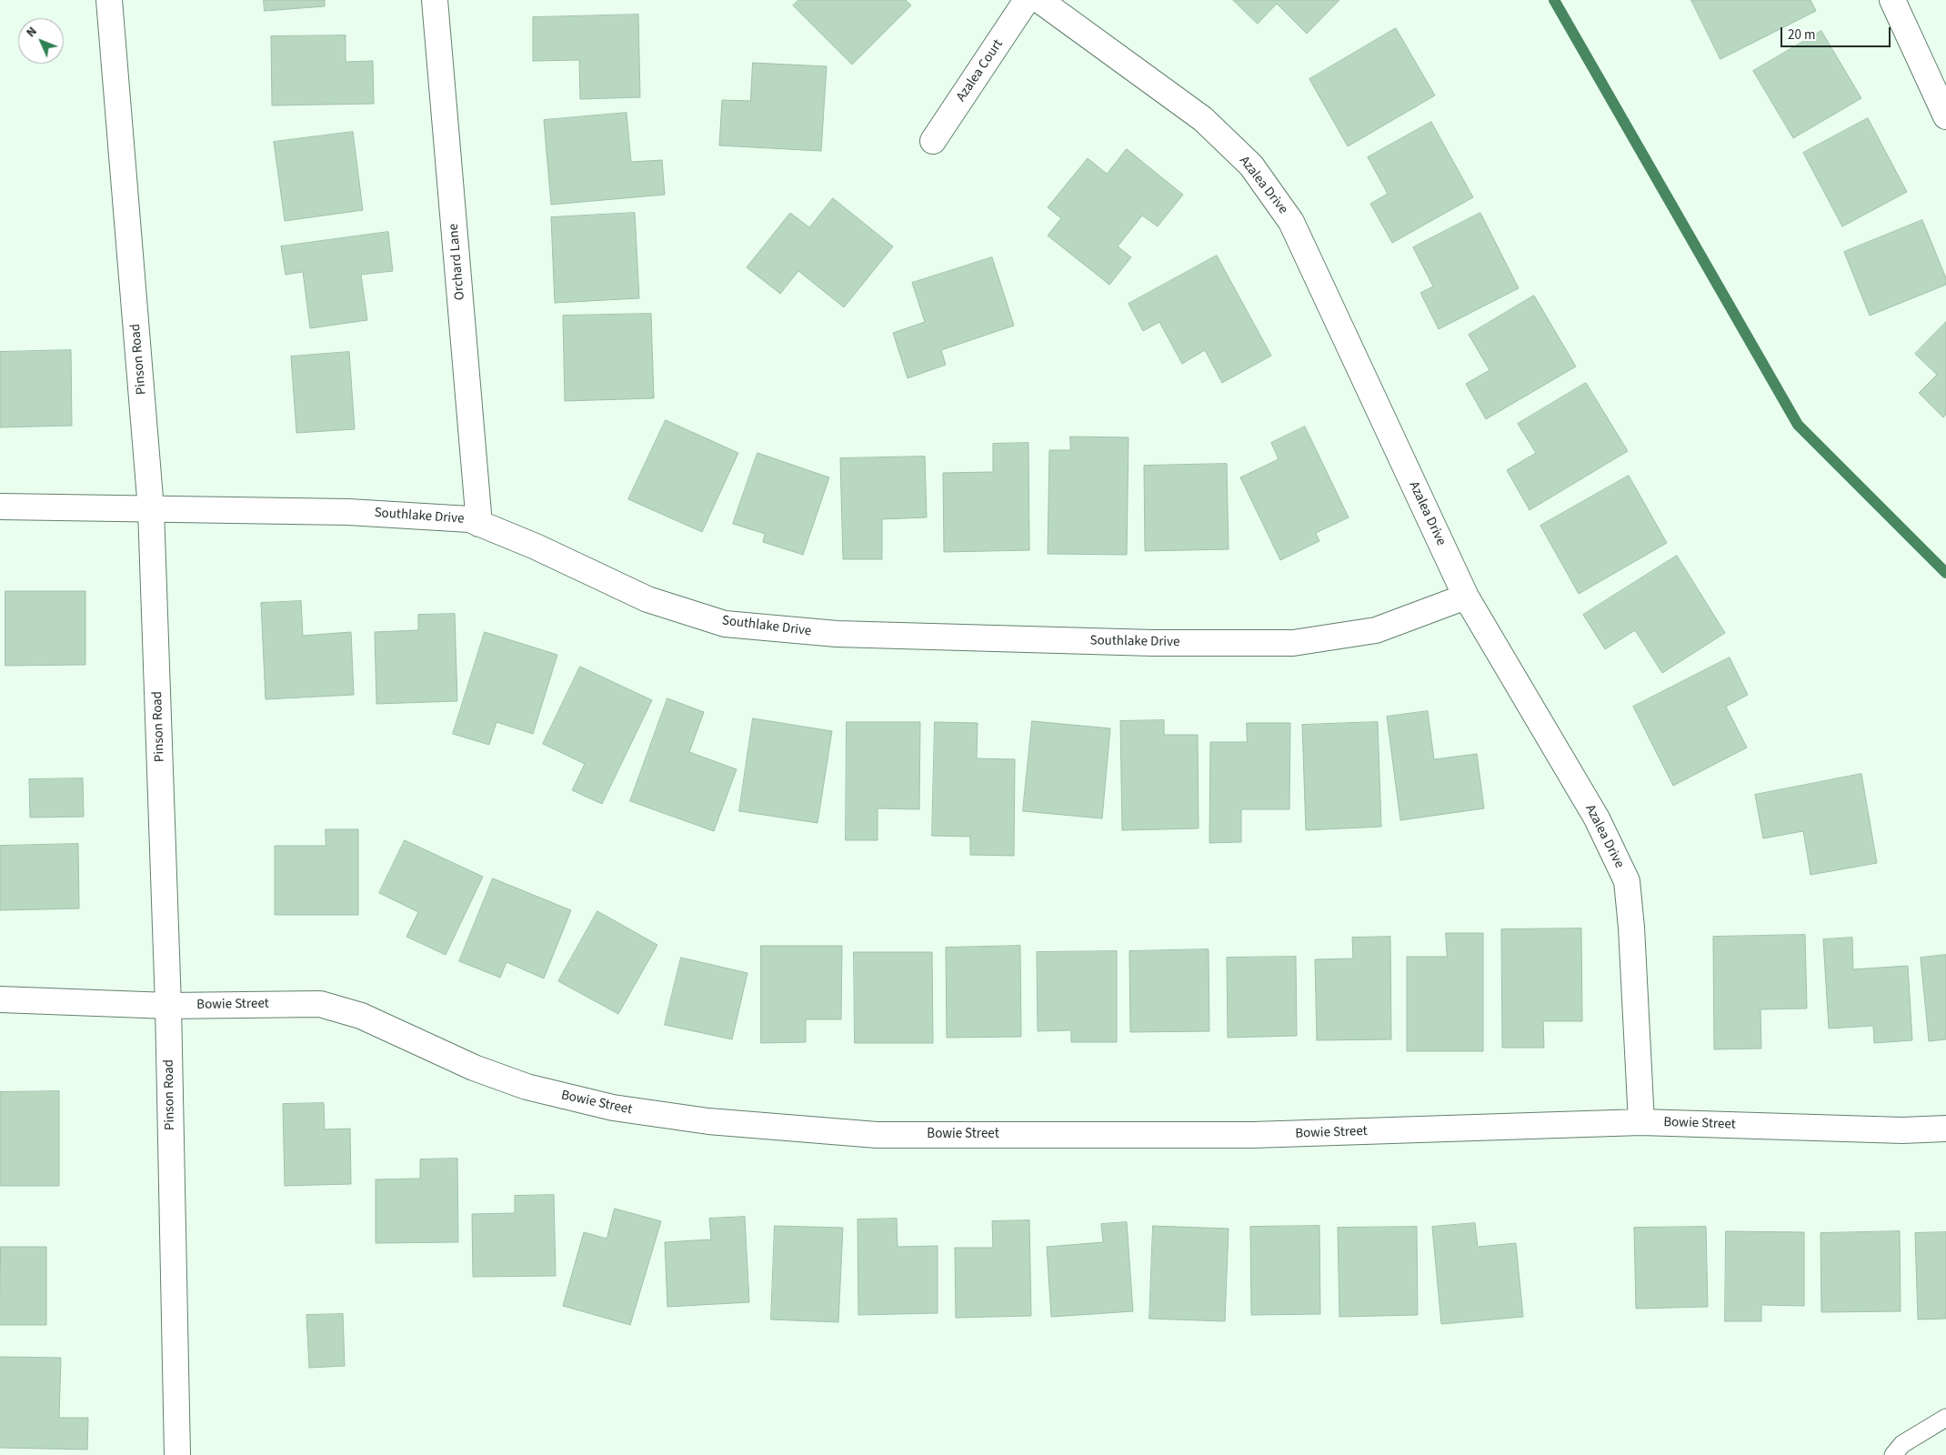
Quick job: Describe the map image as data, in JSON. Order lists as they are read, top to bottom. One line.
{"streets":{"street":["Azalea Court","Azalea Drive","Orchard Lane","Pinson Road","Southlake Drive","Bowie Street"]},"crossings":[["Azalea Drive","Southlake Drive"],["Azalea Drive","Bowie Street"],["Orchard Lane","Southlake Drive"],["Pinson Road","Southlake Drive"],["Pinson Road","Bowie Street"]],"scale_bar":"20 m","north":"top left"}
